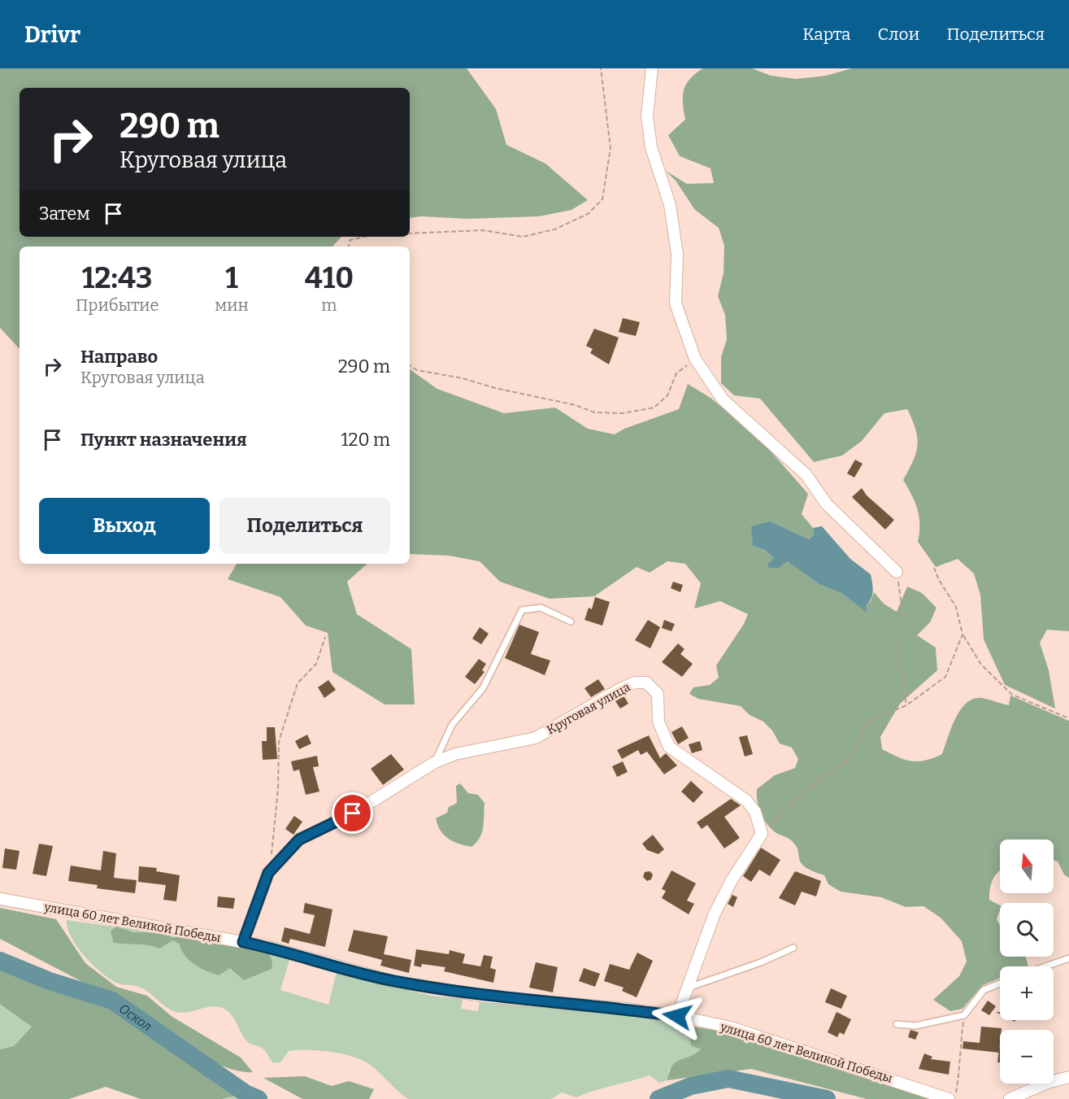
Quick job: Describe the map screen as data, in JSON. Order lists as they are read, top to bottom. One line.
{"streets":{"street":["Круговая улица","улица 60 лет Великой Победы"]},"crossings":[["Круговая улица","улица 60 лет Великой Победы"]],"water":["Оскол"],"north":"top","page":{"header":"Drivr","nav":["Карта","Слои","Поделиться"],"turn":["290 m","Круговая улица"],"then":"Затем","eta":["12:43","Прибытие","1","мин","410","m"],"list":[{"name":"Направо","note":"Круговая улица","value":"290 m"},{"name":"Пункт назначения","value":"120 m"}],"buttons":["Выход","Поделиться"],"map_buttons":["+","−"]}}
